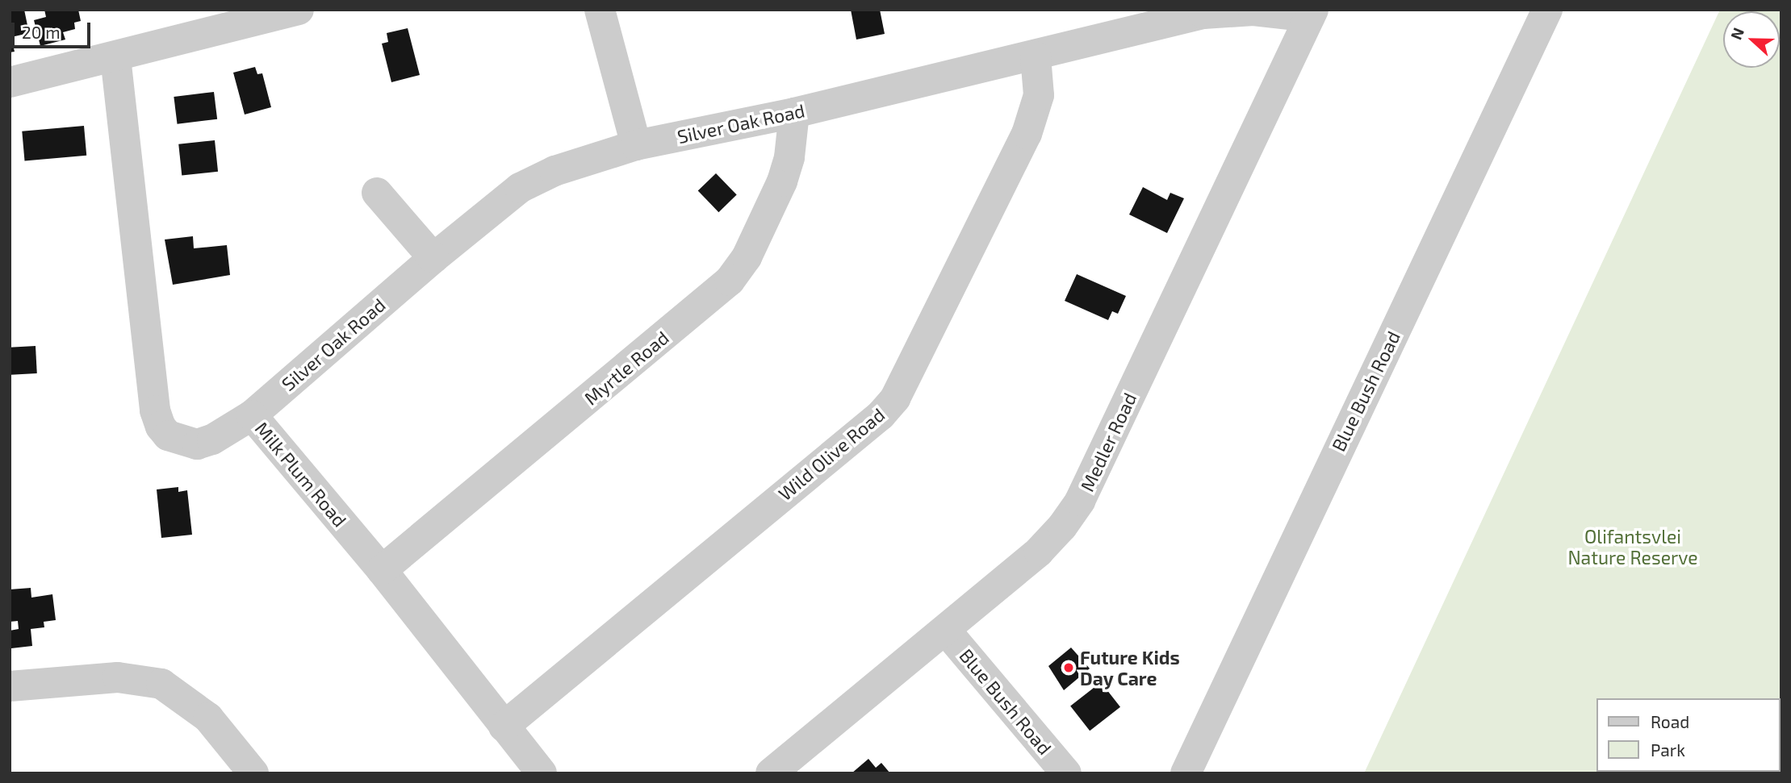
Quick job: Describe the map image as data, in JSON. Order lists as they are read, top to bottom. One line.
{"streets":{"street":["Silver Oak Road","Myrtle Road","Blue Bush Road","Medler Road","Wild Olive Road","Milk Plum Road"]},"crossings":[["Silver Oak Road","Myrtle Road"],["Silver Oak Road","Medler Road"],["Silver Oak Road","Wild Olive Road"],["Silver Oak Road","Milk Plum Road"],["Myrtle Road","Milk Plum Road"],["Blue Bush Road","Medler Road"],["Wild Olive Road","Milk Plum Road"]],"parks":["Olifantsvlei Nature Reserve"],"places":["Future Kids Day Care"],"legend":["Road","Park"],"scale_bar":"20 m","north":"left"}
